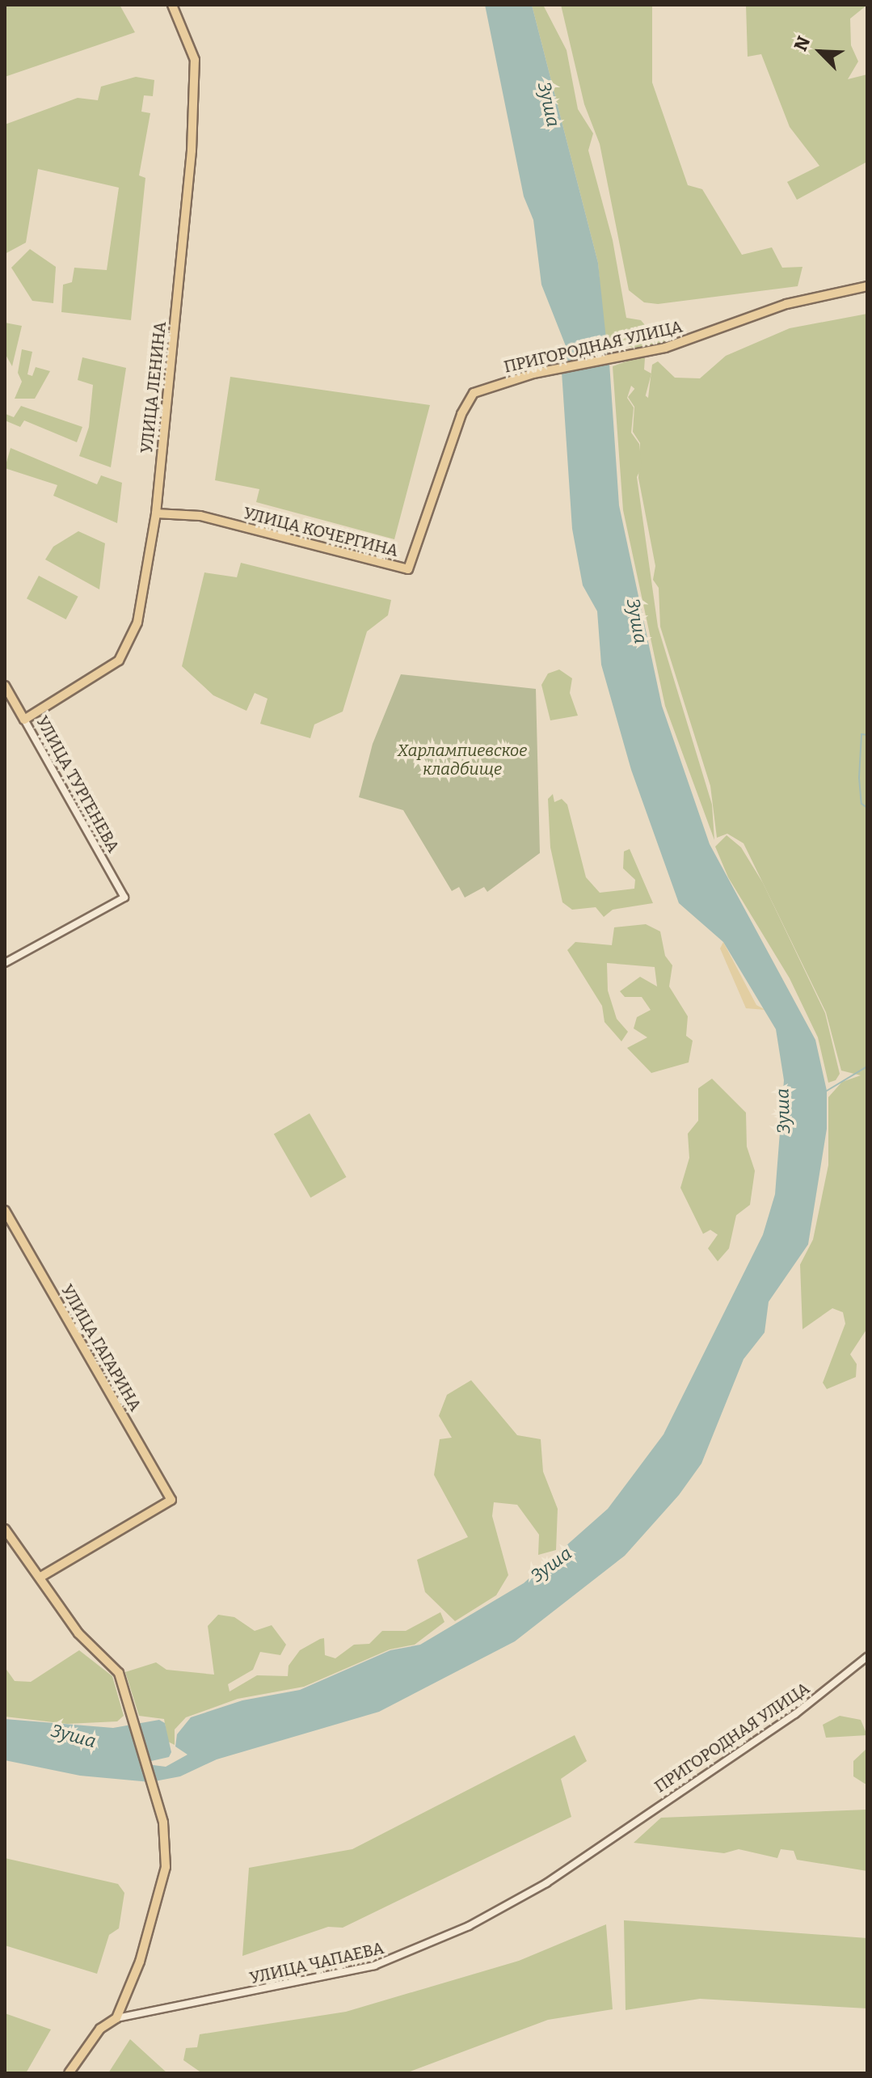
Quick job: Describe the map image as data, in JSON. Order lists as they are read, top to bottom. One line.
{"streets":{"main road":["ПРИГОРОДНАЯ УЛИЦА","УЛИЦА ЛЕНИНА","УЛИЦА КОЧЕРГИНА","УЛИЦА ТУРГЕНЕВА","УЛИЦА ГАГАРИНА"],"street":["УЛИЦА ЧАПАЕВА"]},"crossings":[["ПРИГОРОДНАЯ УЛИЦА","УЛИЦА КОЧЕРГИНА"],["ПРИГОРОДНАЯ УЛИЦА","УЛИЦА ЧАПАЕВА"],["УЛИЦА ЛЕНИНА","УЛИЦА КОЧЕРГИНА"],["УЛИЦА ЛЕНИНА","УЛИЦА ТУРГЕНЕВА"]],"water":["Зуша"],"parks":["Харлампиевское кладбище"],"north":"top left"}
